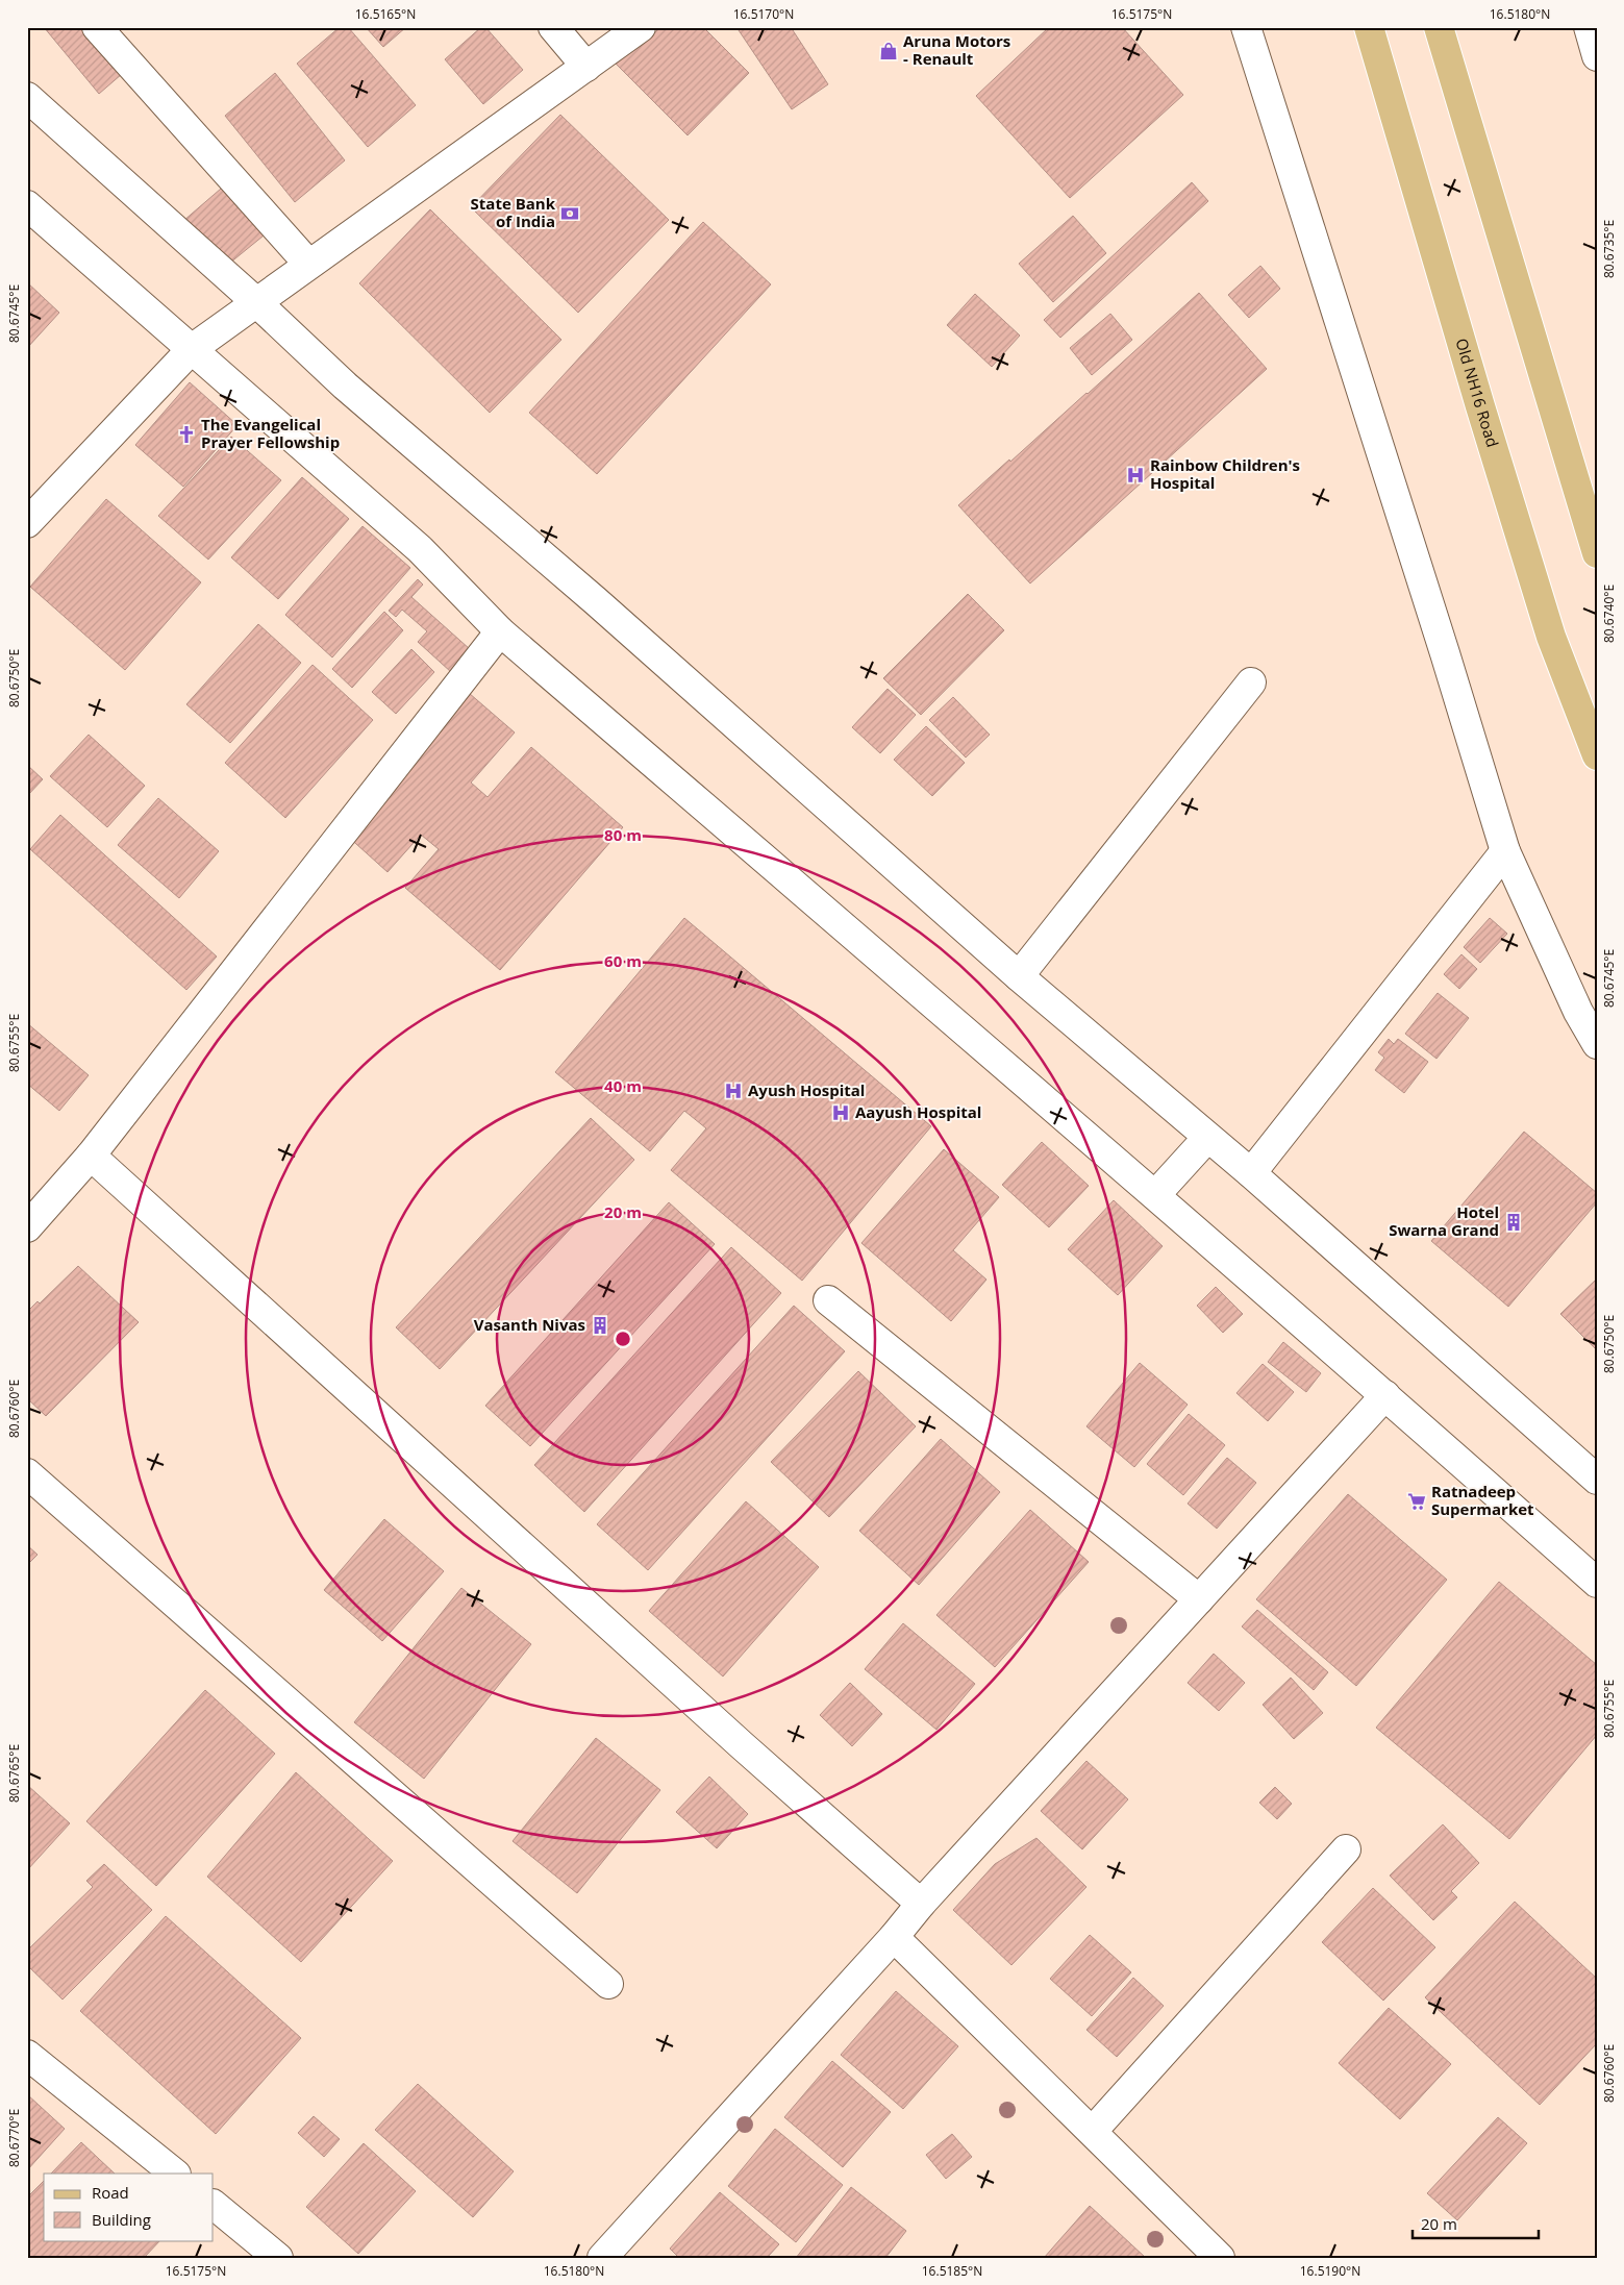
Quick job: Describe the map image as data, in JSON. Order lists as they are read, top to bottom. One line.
{"streets":{"main road":["Old NH16 Road"]},"places":{"shop":["Aruna Motors - Renault"],"bank":["State Bank of India"],"church":["The Evangelical Prayer Fellowship"],"hospital":["Rainbow Children's Hospital","Ayush Hospital","Aayush Hospital"],"building":["Hotel Swarna Grand","Vasanth Nivas"],"supermarket":["Ratnadeep Supermarket"]},"legend":["Road","Building"],"scale_bar":"20 m","coordinates":["16.5165°N","16.5170°N","16.5175°N","16.5180°N","80.6735°E","80.6745°E","80.6740°E","80.6750°E","80.6755°E","80.6760°E","80.6765°E","80.6770°E","16.5185°N","16.5190°N"],"rings":["80 m","60 m","40 m","20 m"]}
